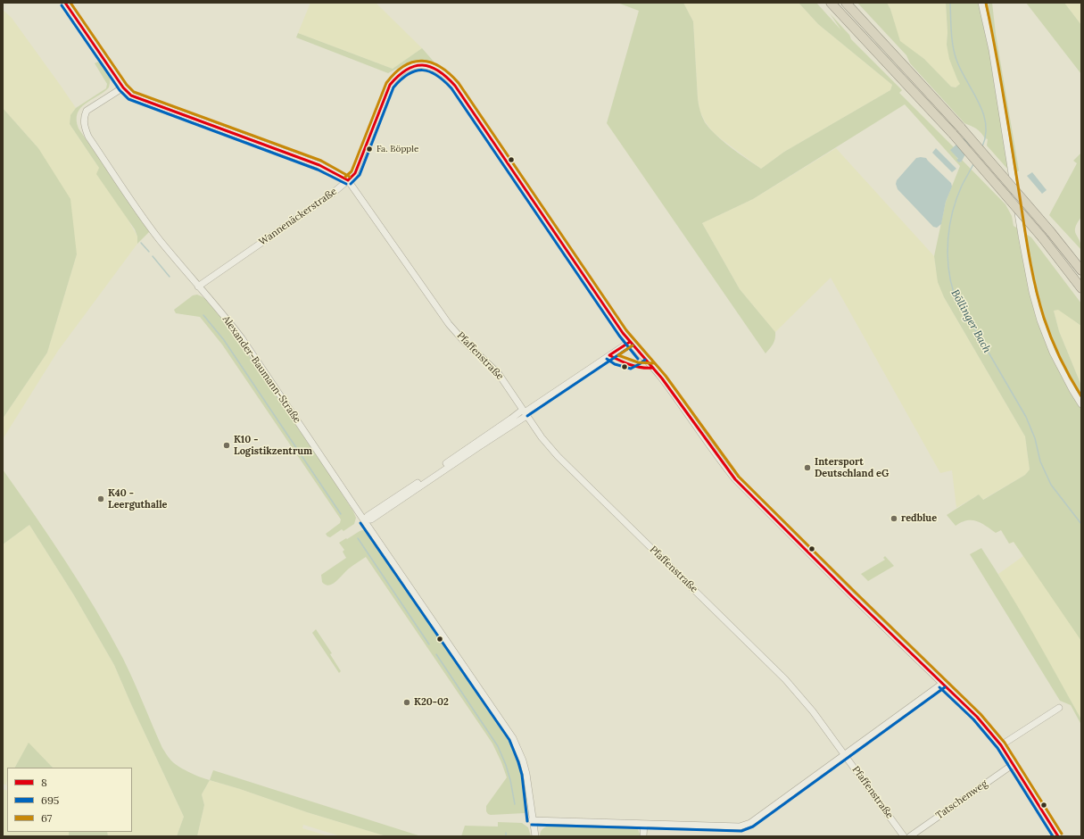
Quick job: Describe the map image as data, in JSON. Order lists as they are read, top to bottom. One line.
{"streets":{"street":["Wannenäckerstraße","Pfaffenstraße","Alexander-Baumann-Straße","Tatschenweg"]},"crossings":[["Wannenäckerstraße","Pfaffenstraße"],["Wannenäckerstraße","Alexander-Baumann-Straße"],["Wannenäckerstraße","Tatschenweg"],["Pfaffenstraße","Alexander-Baumann-Straße"]],"water":["Böllinger Bach"],"places":["Fa. Böpple","K10 - Logistikzentrum","Intersport Deutschland eG","K40 - Leerguthalle","redblue","K20-02"],"lines":["transit line 8","transit line 67","transit line 695"],"legend":["8","695","67"]}
